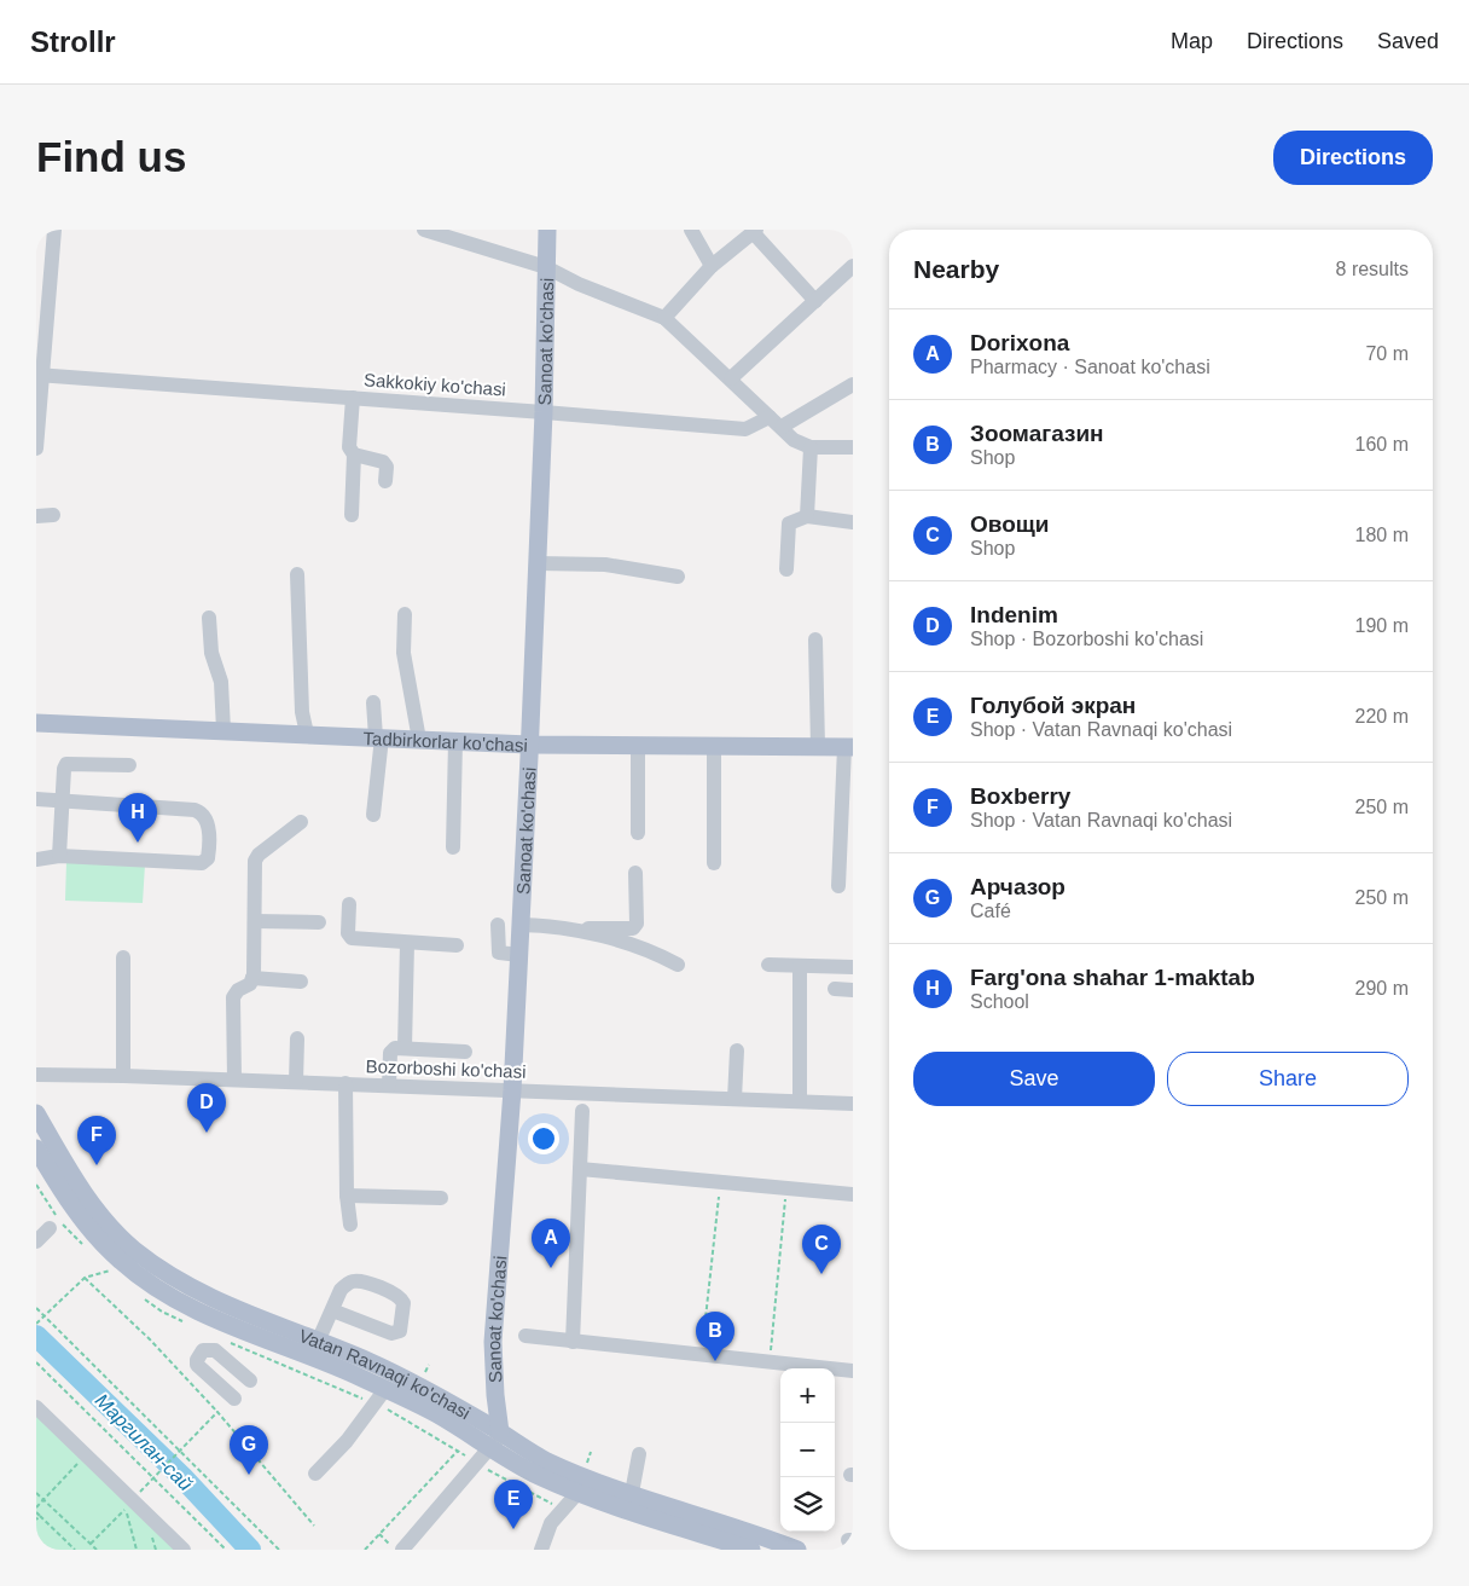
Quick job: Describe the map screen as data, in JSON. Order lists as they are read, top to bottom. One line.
{"streets":{"main road":["Sanoat ko'chasi","Tadbirkorlar ko'chasi","Vatan Ravnaqi ko'chasi"],"street":["Sakkokiy ko'chasi","Bozorboshi ko'chasi"]},"crossings":[["Sanoat ko'chasi","Sakkokiy ko'chasi"],["Sanoat ko'chasi","Tadbirkorlar ko'chasi"],["Sanoat ko'chasi","Bozorboshi ko'chasi"],["Sanoat ko'chasi","Vatan Ravnaqi ko'chasi"]],"water":["Маргилан-сай"],"page":{"header":"Strollr","nav":["Map","Directions","Saved"],"buttons":["Directions",["Save","Share"]],"title":"Find us","heading":["Nearby","8 results"],"list":[{"mark":"A","name":"Dorixona","note":"Pharmacy · Sanoat ko'chasi","value":"70 m"},{"mark":"B","name":"Зоомагазин","note":"Shop","value":"160 m"},{"mark":"C","name":"Овощи","note":"Shop","value":"180 m"},{"mark":"D","name":"Indenim","note":"Shop · Bozorboshi ko'chasi","value":"190 m"},{"mark":"E","name":"Голубой экран","note":"Shop · Vatan Ravnaqi ko'chasi","value":"220 m"},{"mark":"F","name":"Boxberry","note":"Shop · Vatan Ravnaqi ko'chasi","value":"250 m"},{"mark":"G","name":"Арчазор","note":"Café","value":"250 m"},{"mark":"H","name":"Farg'ona shahar 1-maktab","note":"School","value":"290 m"}],"pins":["H","D","F","A","C","B","G","E"],"map_buttons":["+","−"]}}
